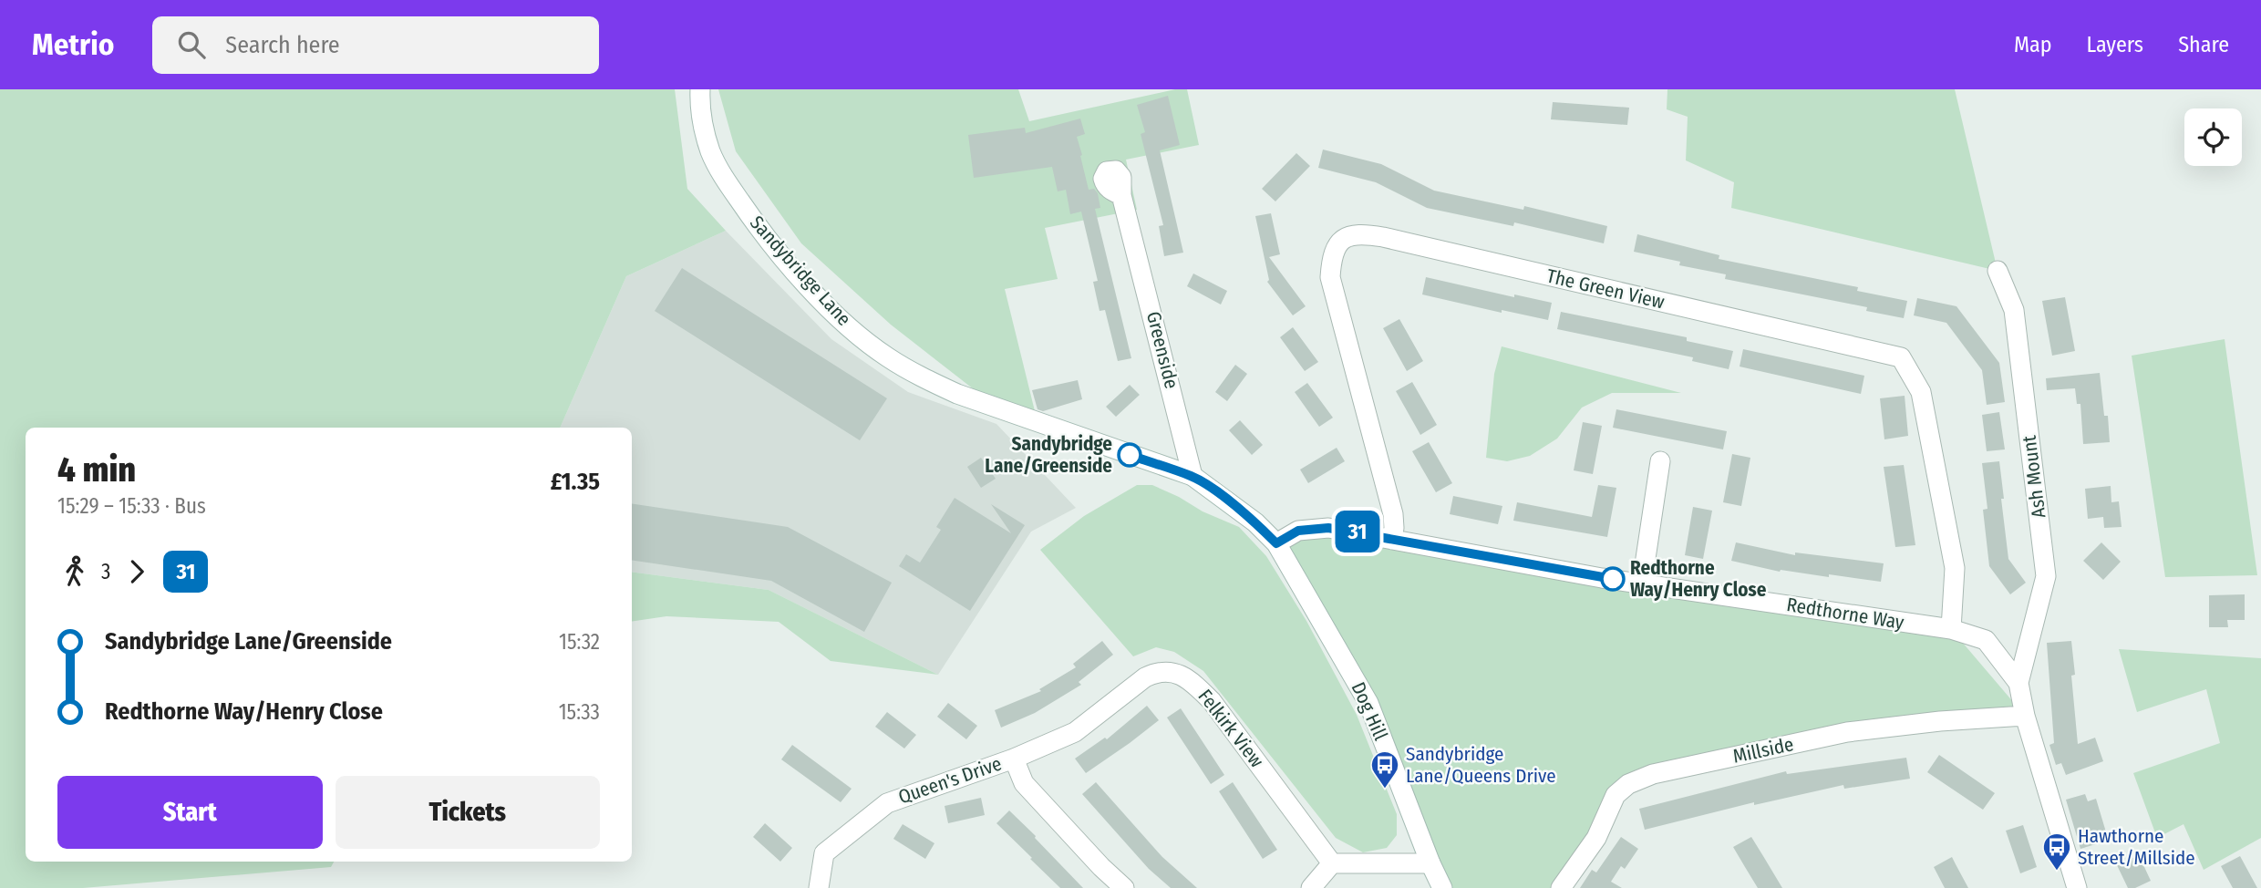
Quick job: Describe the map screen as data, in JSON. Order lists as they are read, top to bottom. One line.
{"streets":{"street":["Sandybridge Lane","The Green View","Greenside","Ash Mount","Redthorne Way","Dog Hill","Felkirk View","Millside","Queen's Drive"]},"crossings":[["Sandybridge Lane","Greenside"],["Sandybridge Lane","Redthorne Way"],["Sandybridge Lane","Dog Hill"],["The Green View","Redthorne Way"],["Ash Mount","Redthorne Way"],["Redthorne Way","Dog Hill"],["Felkirk View","Queen's Drive"]],"places":{"other":["Sandybridge Lane/Greenside","Redthorne Way/Henry Close"],"bus stop":["Sandybridge Lane/Queens Drive","Hawthorne Street/Millside"]},"lines":["bus line 31"],"page":{"header":"Metrio","search":"Search here","nav":["Map","Layers","Share"],"on_map":"31","heading":["4 min","15:29 – 15:33 · Bus","£1.35"],"legs":["3","31"],"list":[{"name":"Sandybridge Lane/Greenside","value":"15:32"},{"name":"Redthorne Way/Henry Close","value":"15:33"}],"buttons":["Start","Tickets"]}}
